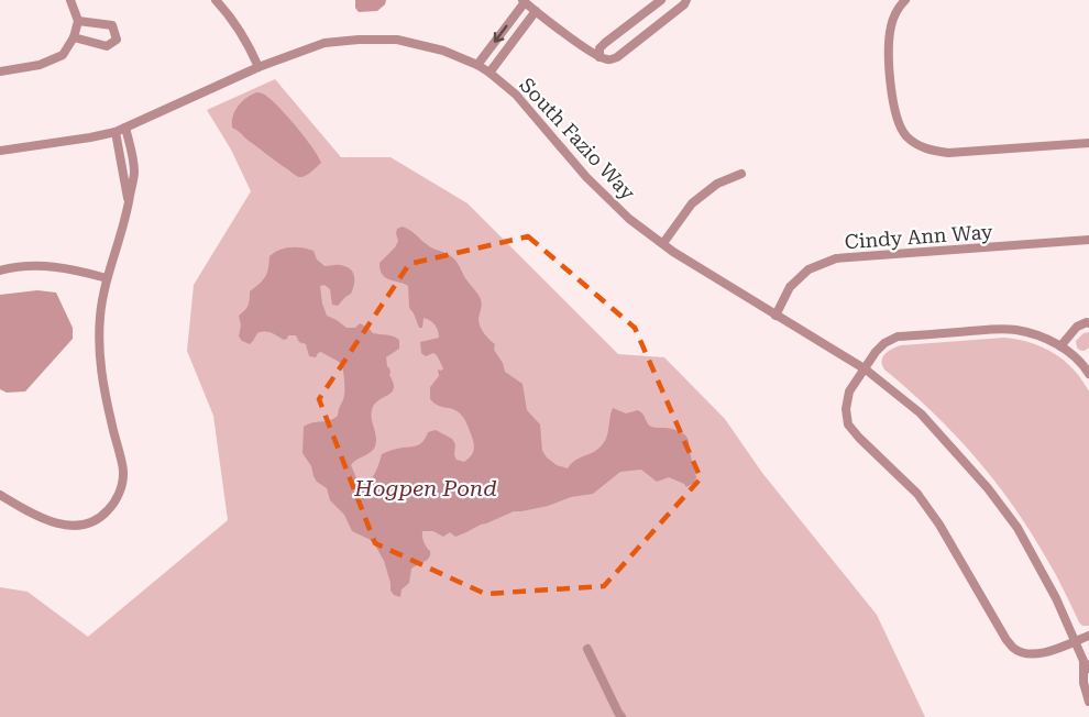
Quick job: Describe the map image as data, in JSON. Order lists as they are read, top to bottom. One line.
{"streets":{"street":["South Fazio Way","Cindy Ann Way"]},"crossings":[["South Fazio Way","Cindy Ann Way"]],"water":["Hogpen Pond"]}
